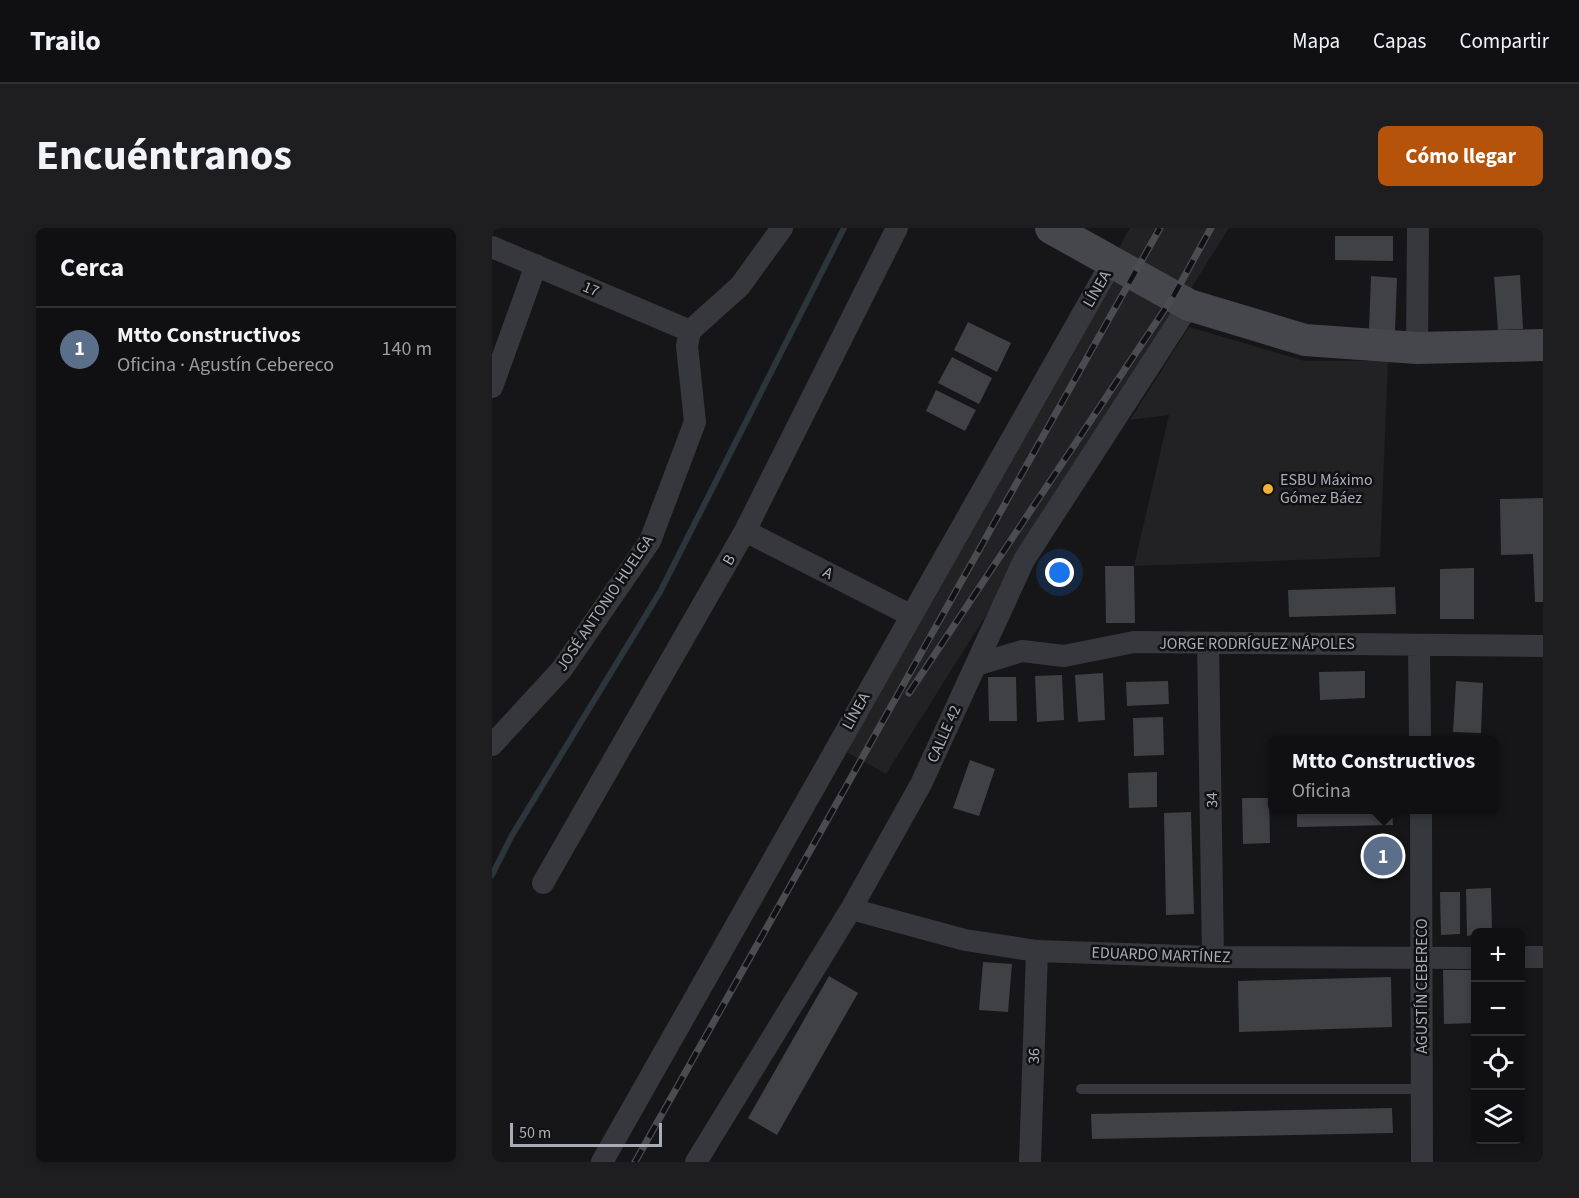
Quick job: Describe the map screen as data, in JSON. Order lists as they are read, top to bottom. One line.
{"streets":{"street":["17","LÍNEA","B","A","JOSÉ ANTONIO HUELGA","JORGE RODRÍGUEZ NÁPOLES","CALLE 42","34","EDUARDO MARTÍNEZ","AGUSTÍN CEBERECO","36"]},"crossings":[["17","JOSÉ ANTONIO HUELGA"],["LÍNEA","A"],["B","A"],["JORGE RODRÍGUEZ NÁPOLES","CALLE 42"],["JORGE RODRÍGUEZ NÁPOLES","34"],["CALLE 42","EDUARDO MARTÍNEZ"],["34","EDUARDO MARTÍNEZ"],["EDUARDO MARTÍNEZ","AGUSTÍN CEBERECO"],["EDUARDO MARTÍNEZ","36"]],"places":["ESBU Máximo Gómez Báez"],"scale_bar":"50 m","page":{"header":"Trailo","nav":["Mapa","Capas","Compartir"],"title":"Encuéntranos","buttons":"Cómo llegar","heading":"Cerca","list":[{"mark":"1","name":"Mtto Constructivos","note":"Oficina · Agustín Cebereco","value":"140 m"}],"popup":["Mtto Constructivos","Oficina"],"pins":"1","map_buttons":["+","−"],"scale":"50 m"}}
